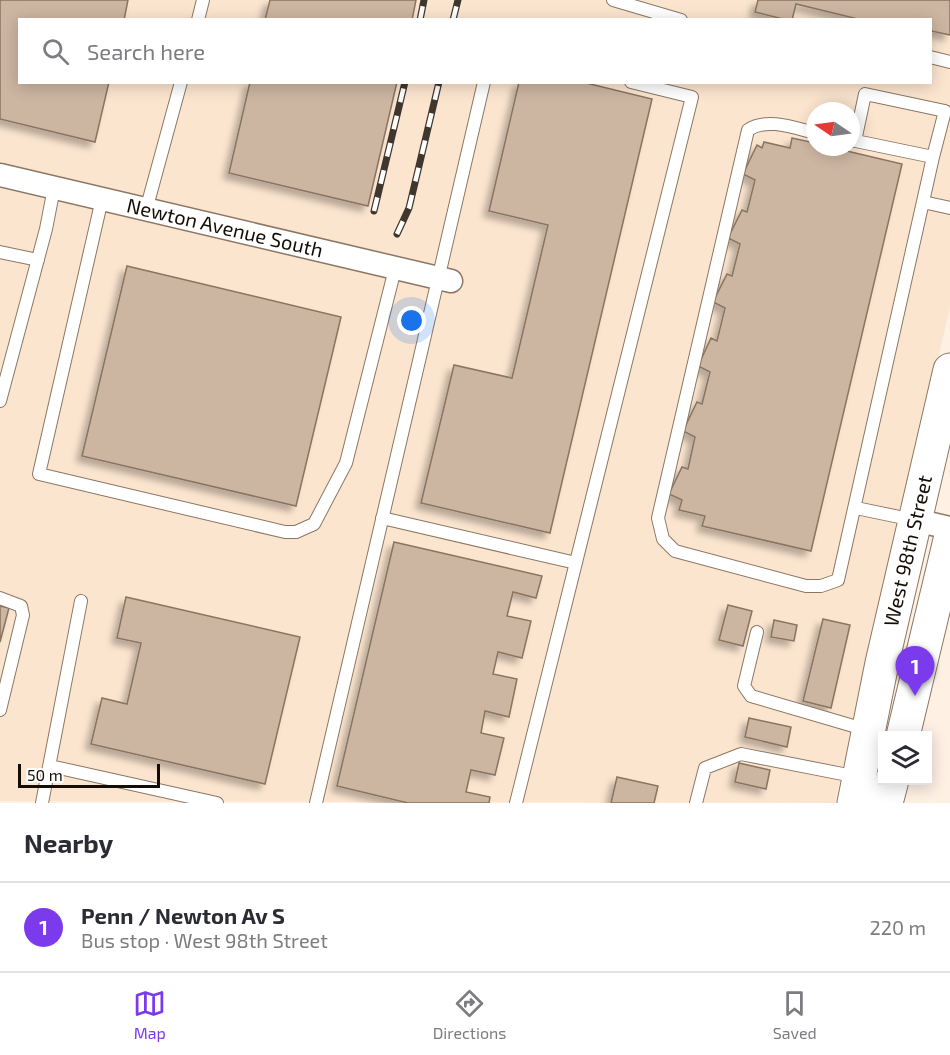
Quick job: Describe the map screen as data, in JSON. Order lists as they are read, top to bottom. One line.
{"streets":{"street":["Newton Avenue South","West 98th Street"]},"scale_bar":"50 m","north":"left","page":{"search":"Search here","pins":"1","scale":"50 m","heading":"Nearby","list":[{"mark":"1","name":"Penn / Newton Av S","note":"Bus stop · West 98th Street","value":"220 m"}],"nav":["Map","Directions","Saved"]}}
